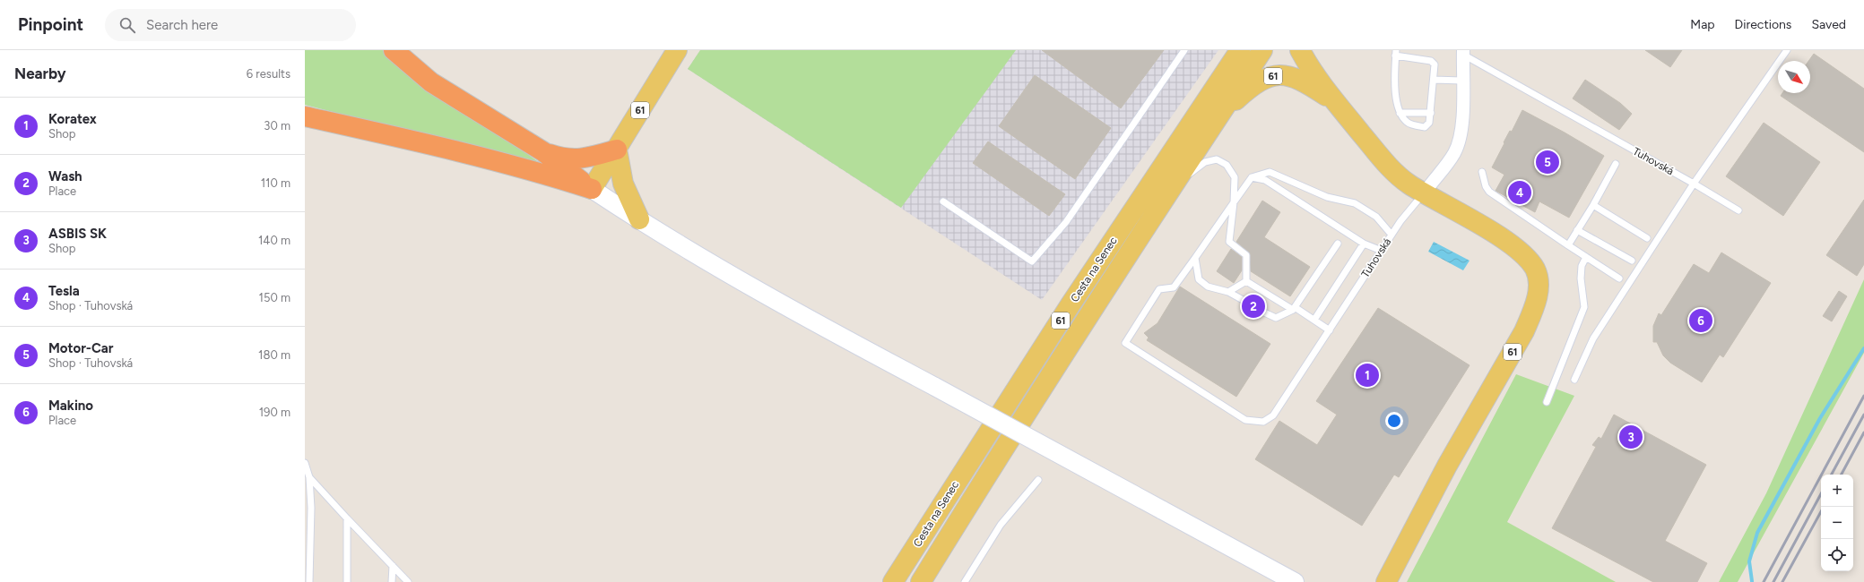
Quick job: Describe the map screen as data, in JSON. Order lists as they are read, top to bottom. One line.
{"streets":{"main road":["61","Cesta na Senec"],"street":["Tuhovská"]},"crossings":[["61","Tuhovská"],["61","Cesta na Senec"]],"north":"bottom right","page":{"header":"Pinpoint","search":"Search here","nav":["Map","Directions","Saved"],"heading":["Nearby","6 results"],"list":[{"mark":"1","name":"Koratex","note":"Shop","value":"30 m"},{"mark":"2","name":"Wash","note":"Place","value":"110 m"},{"mark":"3","name":"ASBIS SK","note":"Shop","value":"140 m"},{"mark":"4","name":"Tesla","note":"Shop · Tuhovská","value":"150 m"},{"mark":"5","name":"Motor-Car","note":"Shop · Tuhovská","value":"180 m"},{"mark":"6","name":"Makino","note":"Place","value":"190 m"}],"pins":["5","4","2","6","1","3"],"map_buttons":["+","−"]}}
